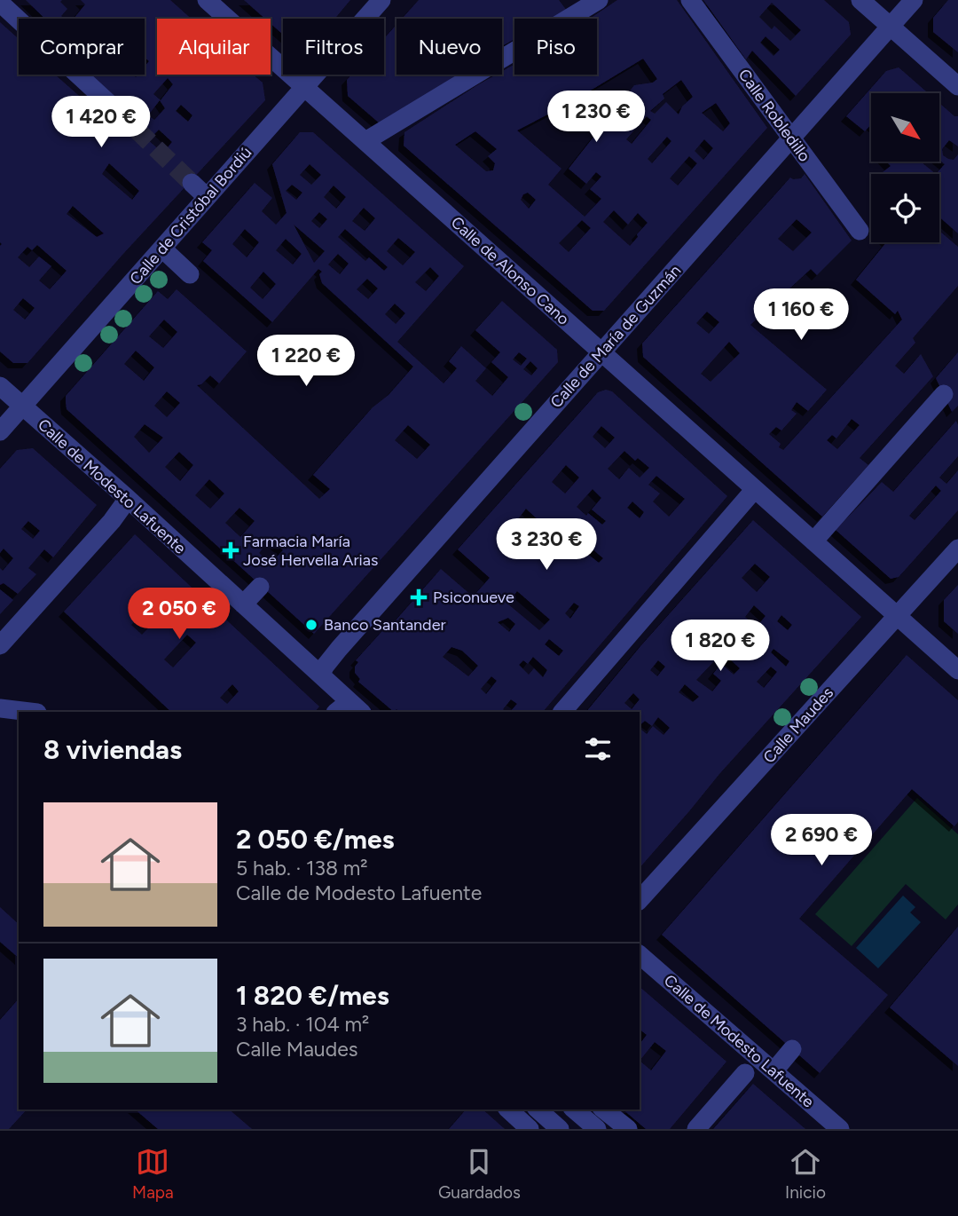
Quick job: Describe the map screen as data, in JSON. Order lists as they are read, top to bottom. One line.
{"streets":{"street":["Calle Robledillo","Calle de Cristóbal Bordiú","Calle de Alonso Cano","Calle de María de Guzmán","Calle de Modesto Lafuente","Calle Maudes"]},"crossings":[["Calle Robledillo","Calle de María de Guzmán"],["Calle de Cristóbal Bordiú","Calle de Alonso Cano"],["Calle de Cristóbal Bordiú","Calle de Modesto Lafuente"],["Calle de Alonso Cano","Calle de María de Guzmán"],["Calle de Alonso Cano","Calle Maudes"],["Calle de María de Guzmán","Calle de Modesto Lafuente"]],"places":{"health":["Farmacia María José Hervella Arias","Psiconueve"],"other":["Banco Santander"]},"north":"bottom right","page":{"chip":["Comprar","Alquilar","Filtros","Nuevo","Piso"],"price":["1 230 €","1 420 €","1 160 €","1 220 €","3 230 €","2 050 €","1 820 €","2 690 €"],"heading":"8 viviendas","list":[{"name":"2 050 €/mes","note":"5 hab. · 138 m² · Calle de Modesto Lafuente"},{"name":"1 820 €/mes","note":"3 hab. · 104 m² · Calle Maudes"}],"tabs":["Mapa","Guardados","Inicio"]}}
